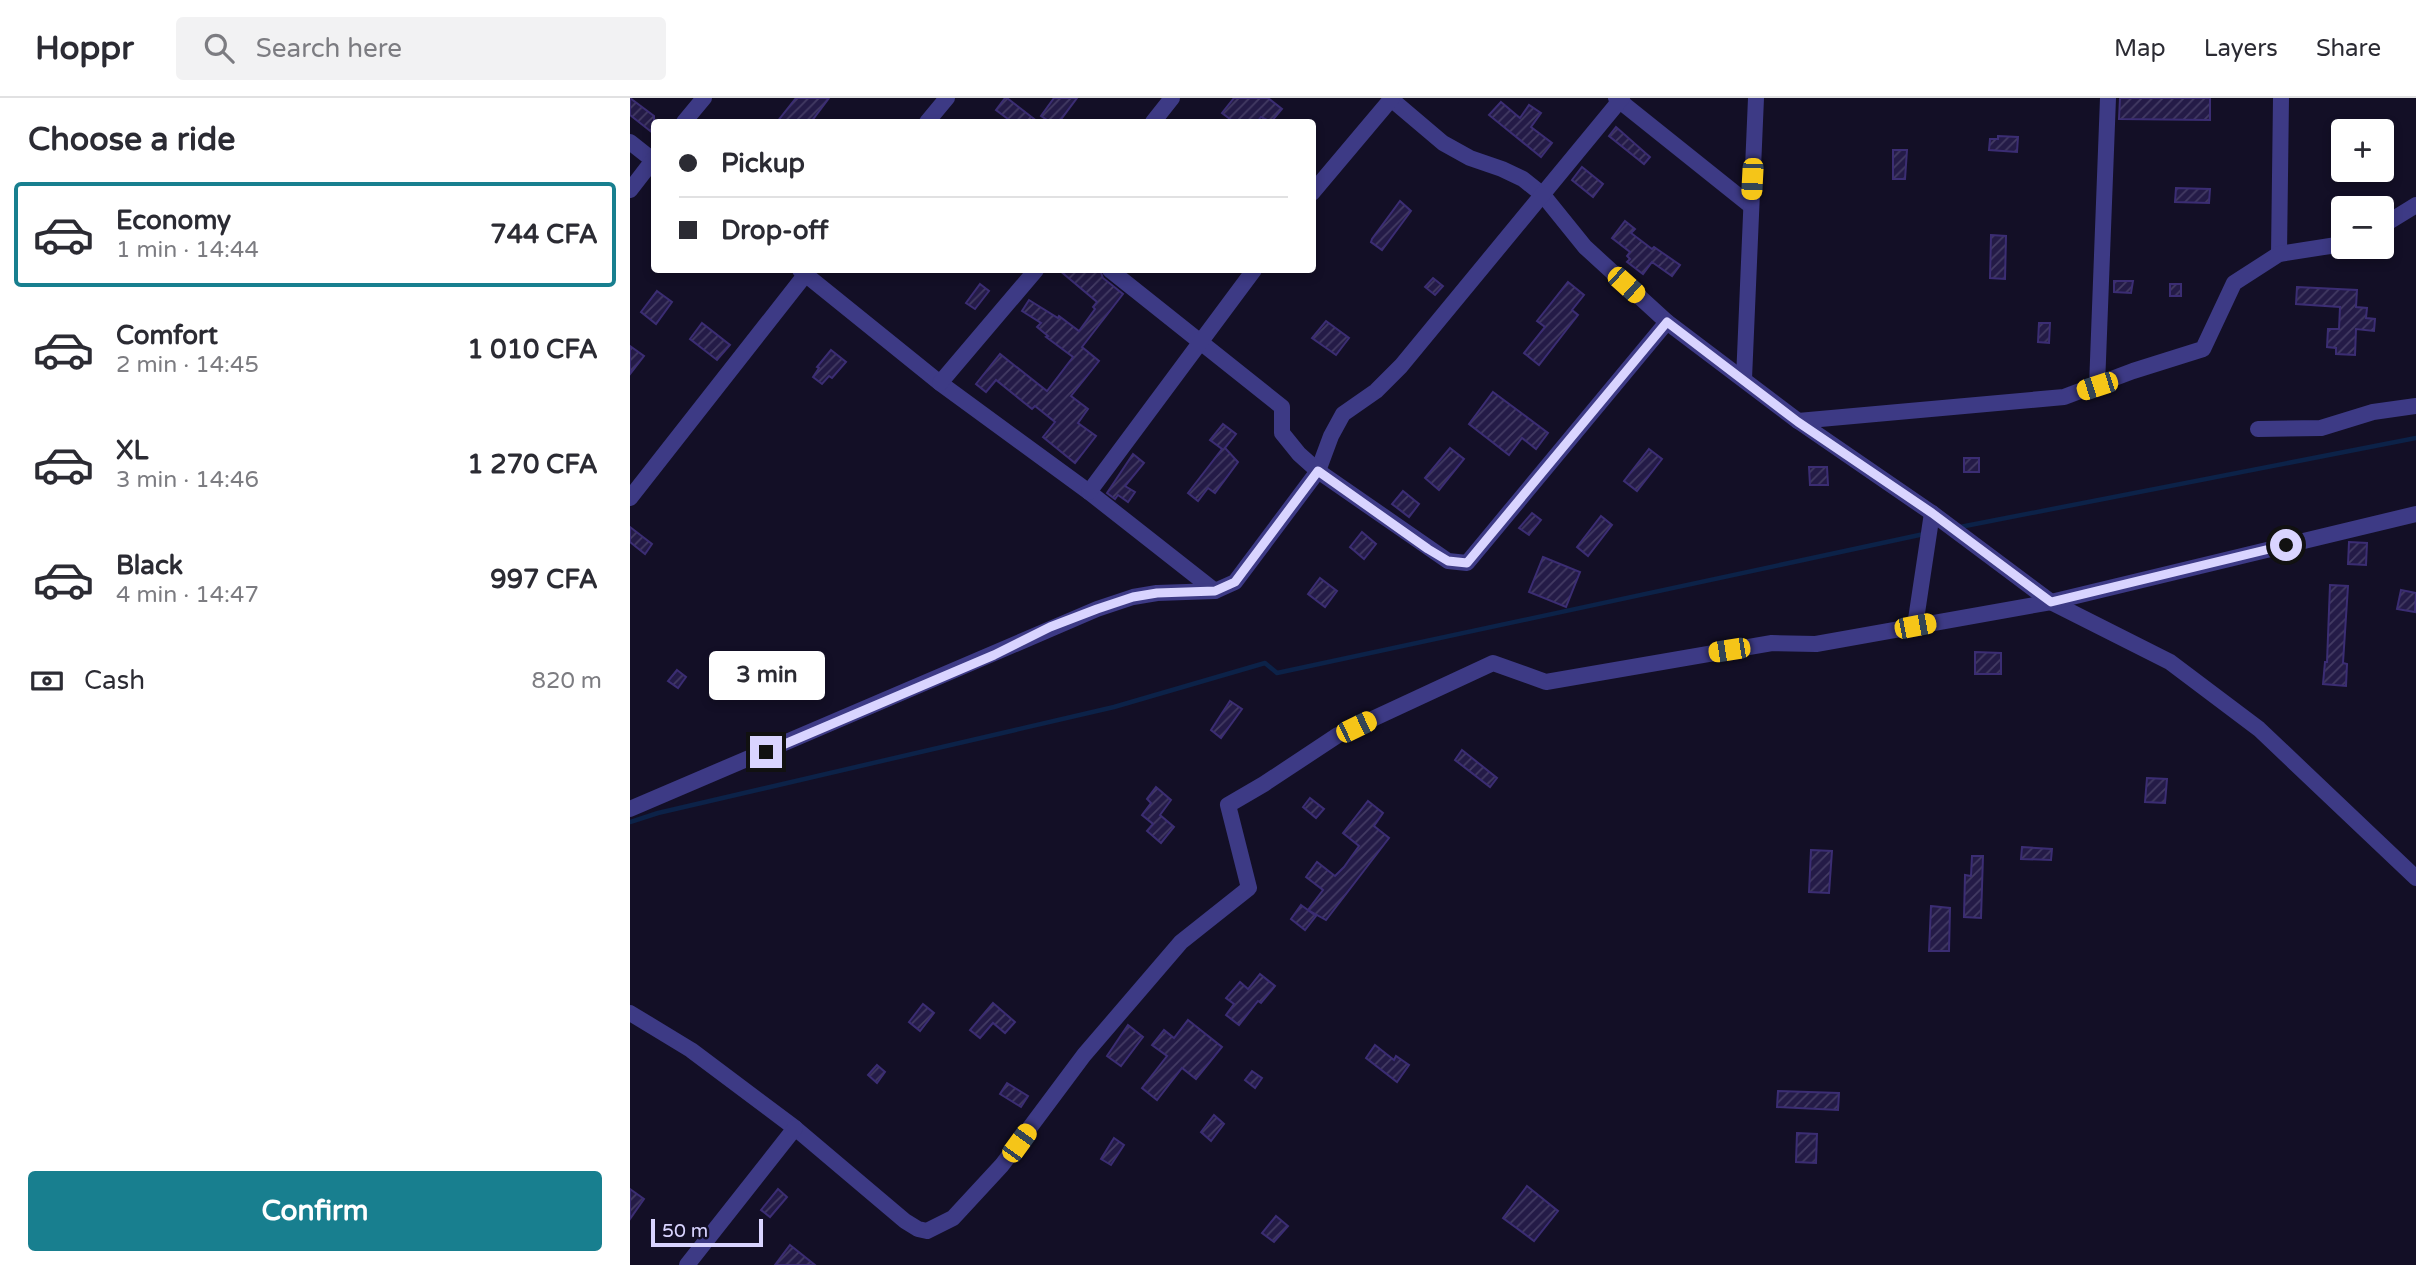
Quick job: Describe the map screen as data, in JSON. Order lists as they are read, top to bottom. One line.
{"scale_bar":"50 m","page":{"header":"Hoppr","search":"Search here","nav":["Map","Layers","Share"],"heading":"Choose a ride","map_buttons":["+","−"],"banner":["Pickup","Drop-off"],"list":[{"name":"Economy","note":"1 min · 14:44","value":"744 CFA"},{"name":"Comfort","note":"2 min · 14:45","value":"1 010 CFA"},{"name":"XL","note":"3 min · 14:46","value":"1 270 CFA"},{"name":"Black","note":"4 min · 14:47","value":"997 CFA"}],"pay":["Cash","820 m"],"bubble":"3 min","buttons":"Confirm","scale":"50 m"}}
